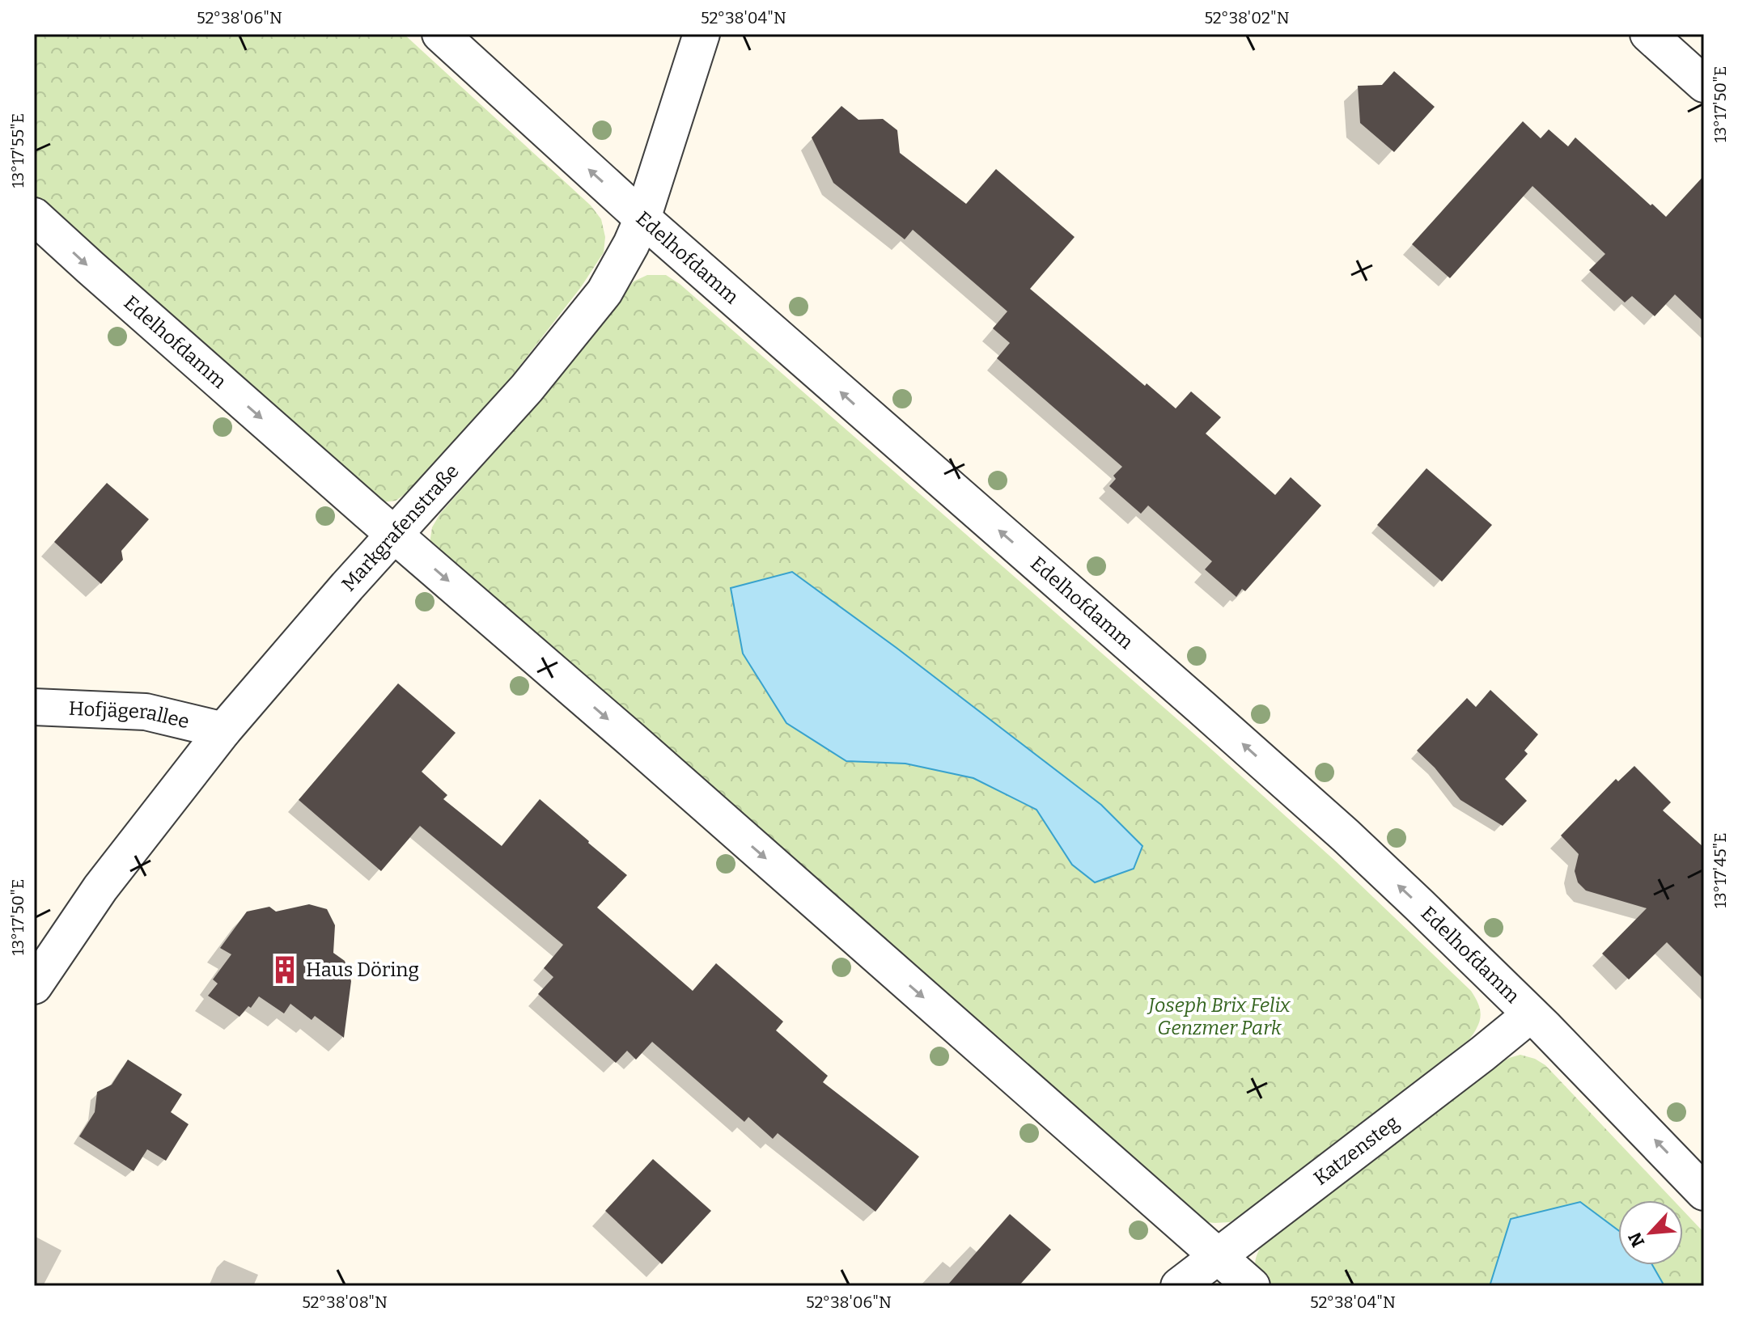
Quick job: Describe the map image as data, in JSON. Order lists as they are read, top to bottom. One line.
{"streets":{"street":["Edelhofdamm","Markgrafenstraße","Hofjägerallee","Katzensteg"]},"crossings":[["Edelhofdamm","Markgrafenstraße"],["Edelhofdamm","Katzensteg"],["Markgrafenstraße","Hofjägerallee"]],"parks":["Joseph Brix Felix Genzmer Park"],"places":{"building":["Haus Döring"]},"north":"bottom left","coordinates":["52°38'06\"N","52°38'04\"N","52°38'02\"N","13°17'50\"E","13°17'55\"E","13°17'45\"E","52°38'08\"N"]}
